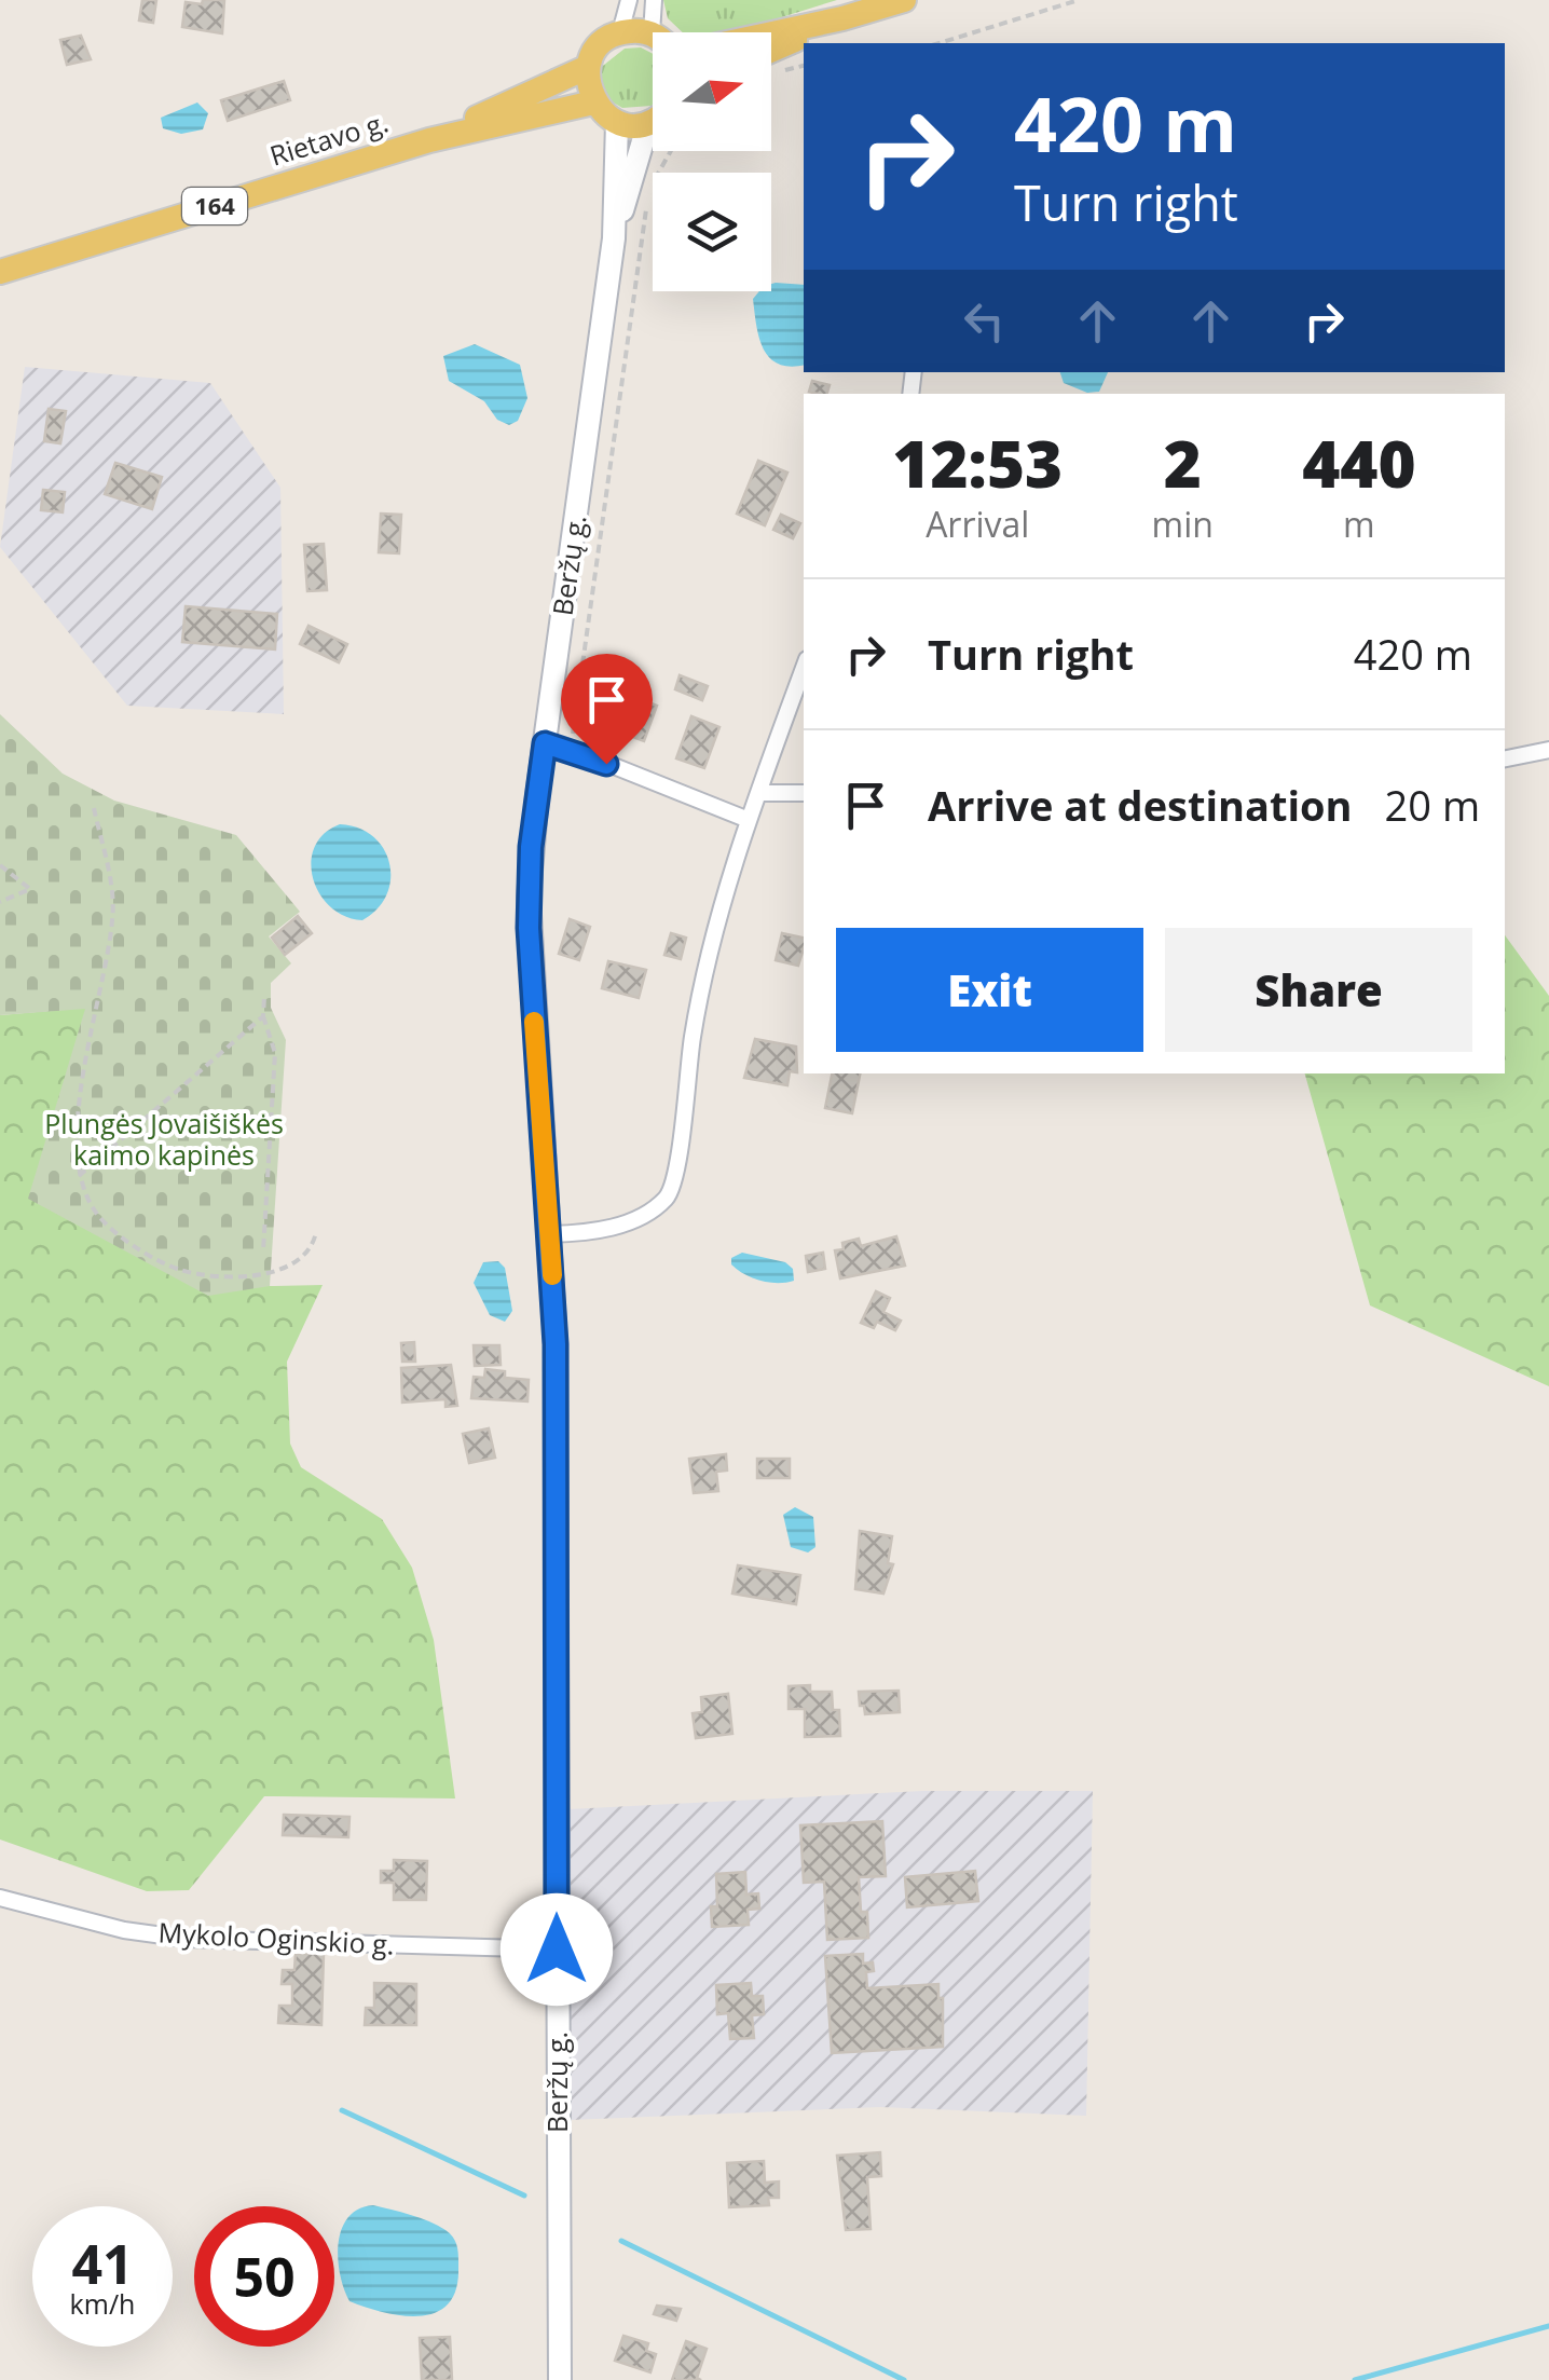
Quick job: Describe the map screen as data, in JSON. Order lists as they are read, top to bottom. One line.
{"streets":{"main road":["Rietavo g.","164","Beržų g."],"street":["Mykolo Oginskio g."]},"crossings":[["Beržų g.","Mykolo Oginskio g."]],"parks":["Plungės Jovaišiškės kaimo kapinės"],"north":"right","page":{"turn":["420 m","Turn right"],"eta":["12:53","Arrival","2","min","440","m"],"list":[{"name":"Turn right","value":"420 m"},{"name":"Arrive at destination","value":"20 m"}],"buttons":["Exit","Share"],"speed":"41 km/h","limit":"50"}}
